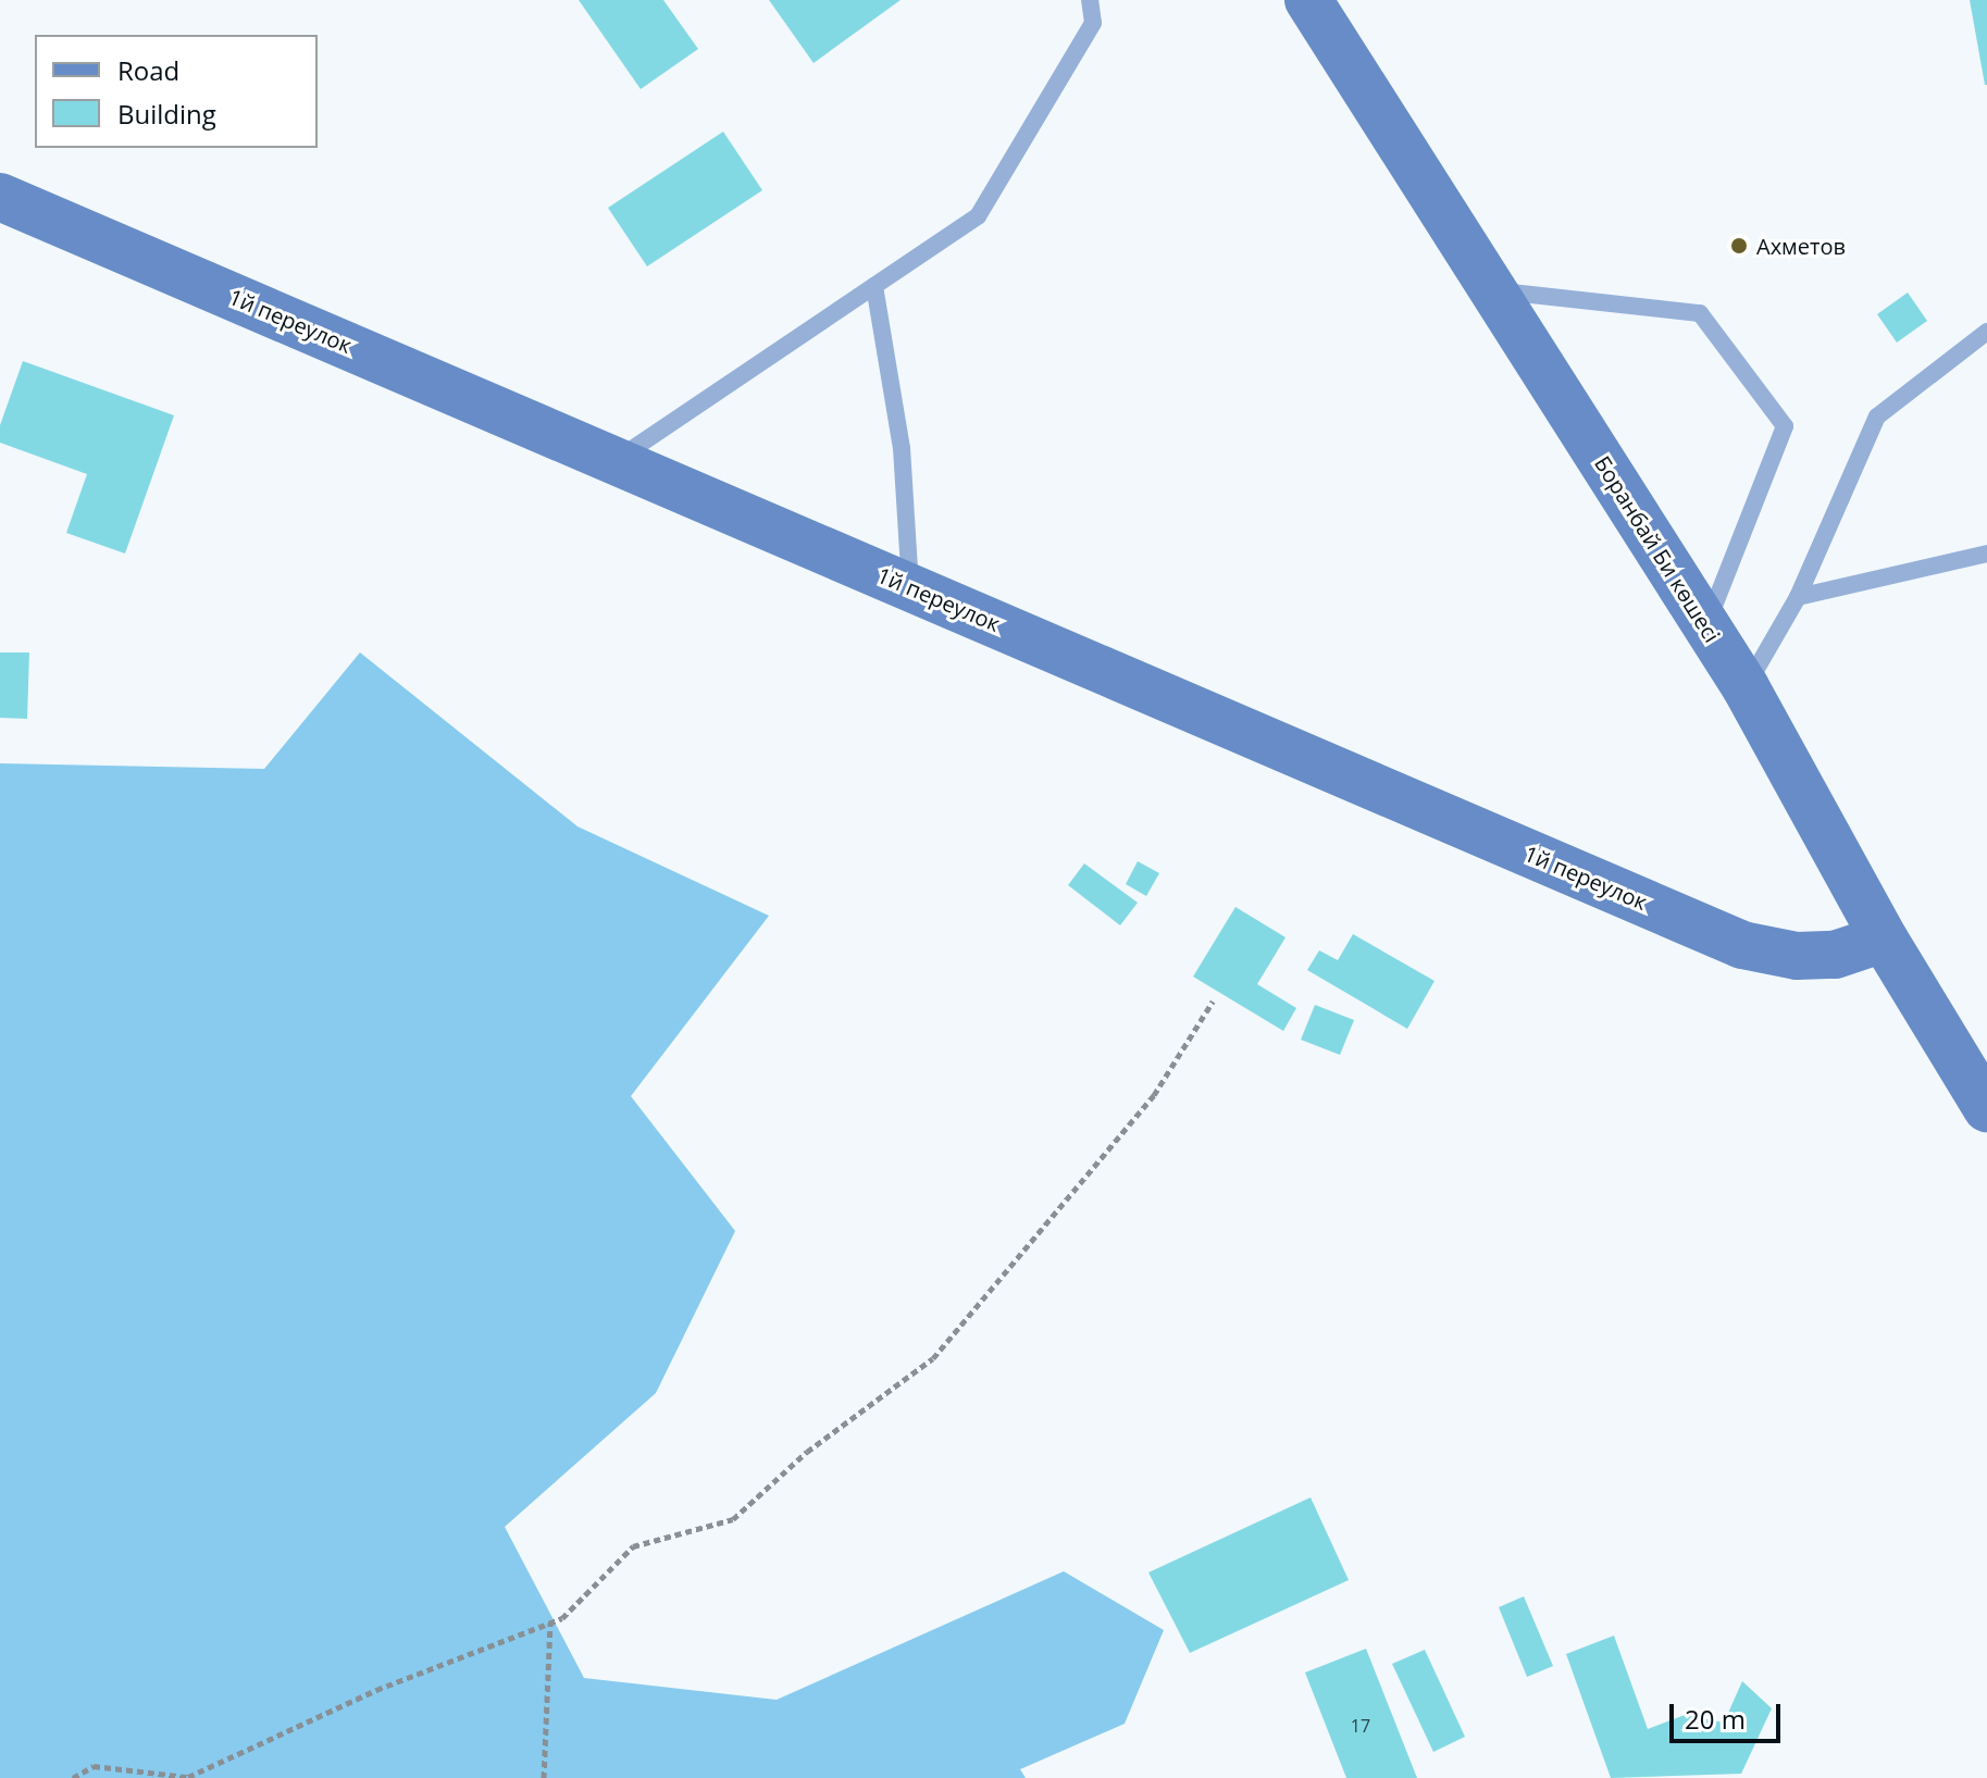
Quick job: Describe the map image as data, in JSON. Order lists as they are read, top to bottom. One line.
{"streets":{"street":["1й переулок","Боранбай Би көшесі"]},"crossings":[["1й переулок","Боранбай Би көшесі"]],"places":["Ахметов"],"house_numbers":["17"],"legend":["Road","Building"],"scale_bar":"20 m"}
